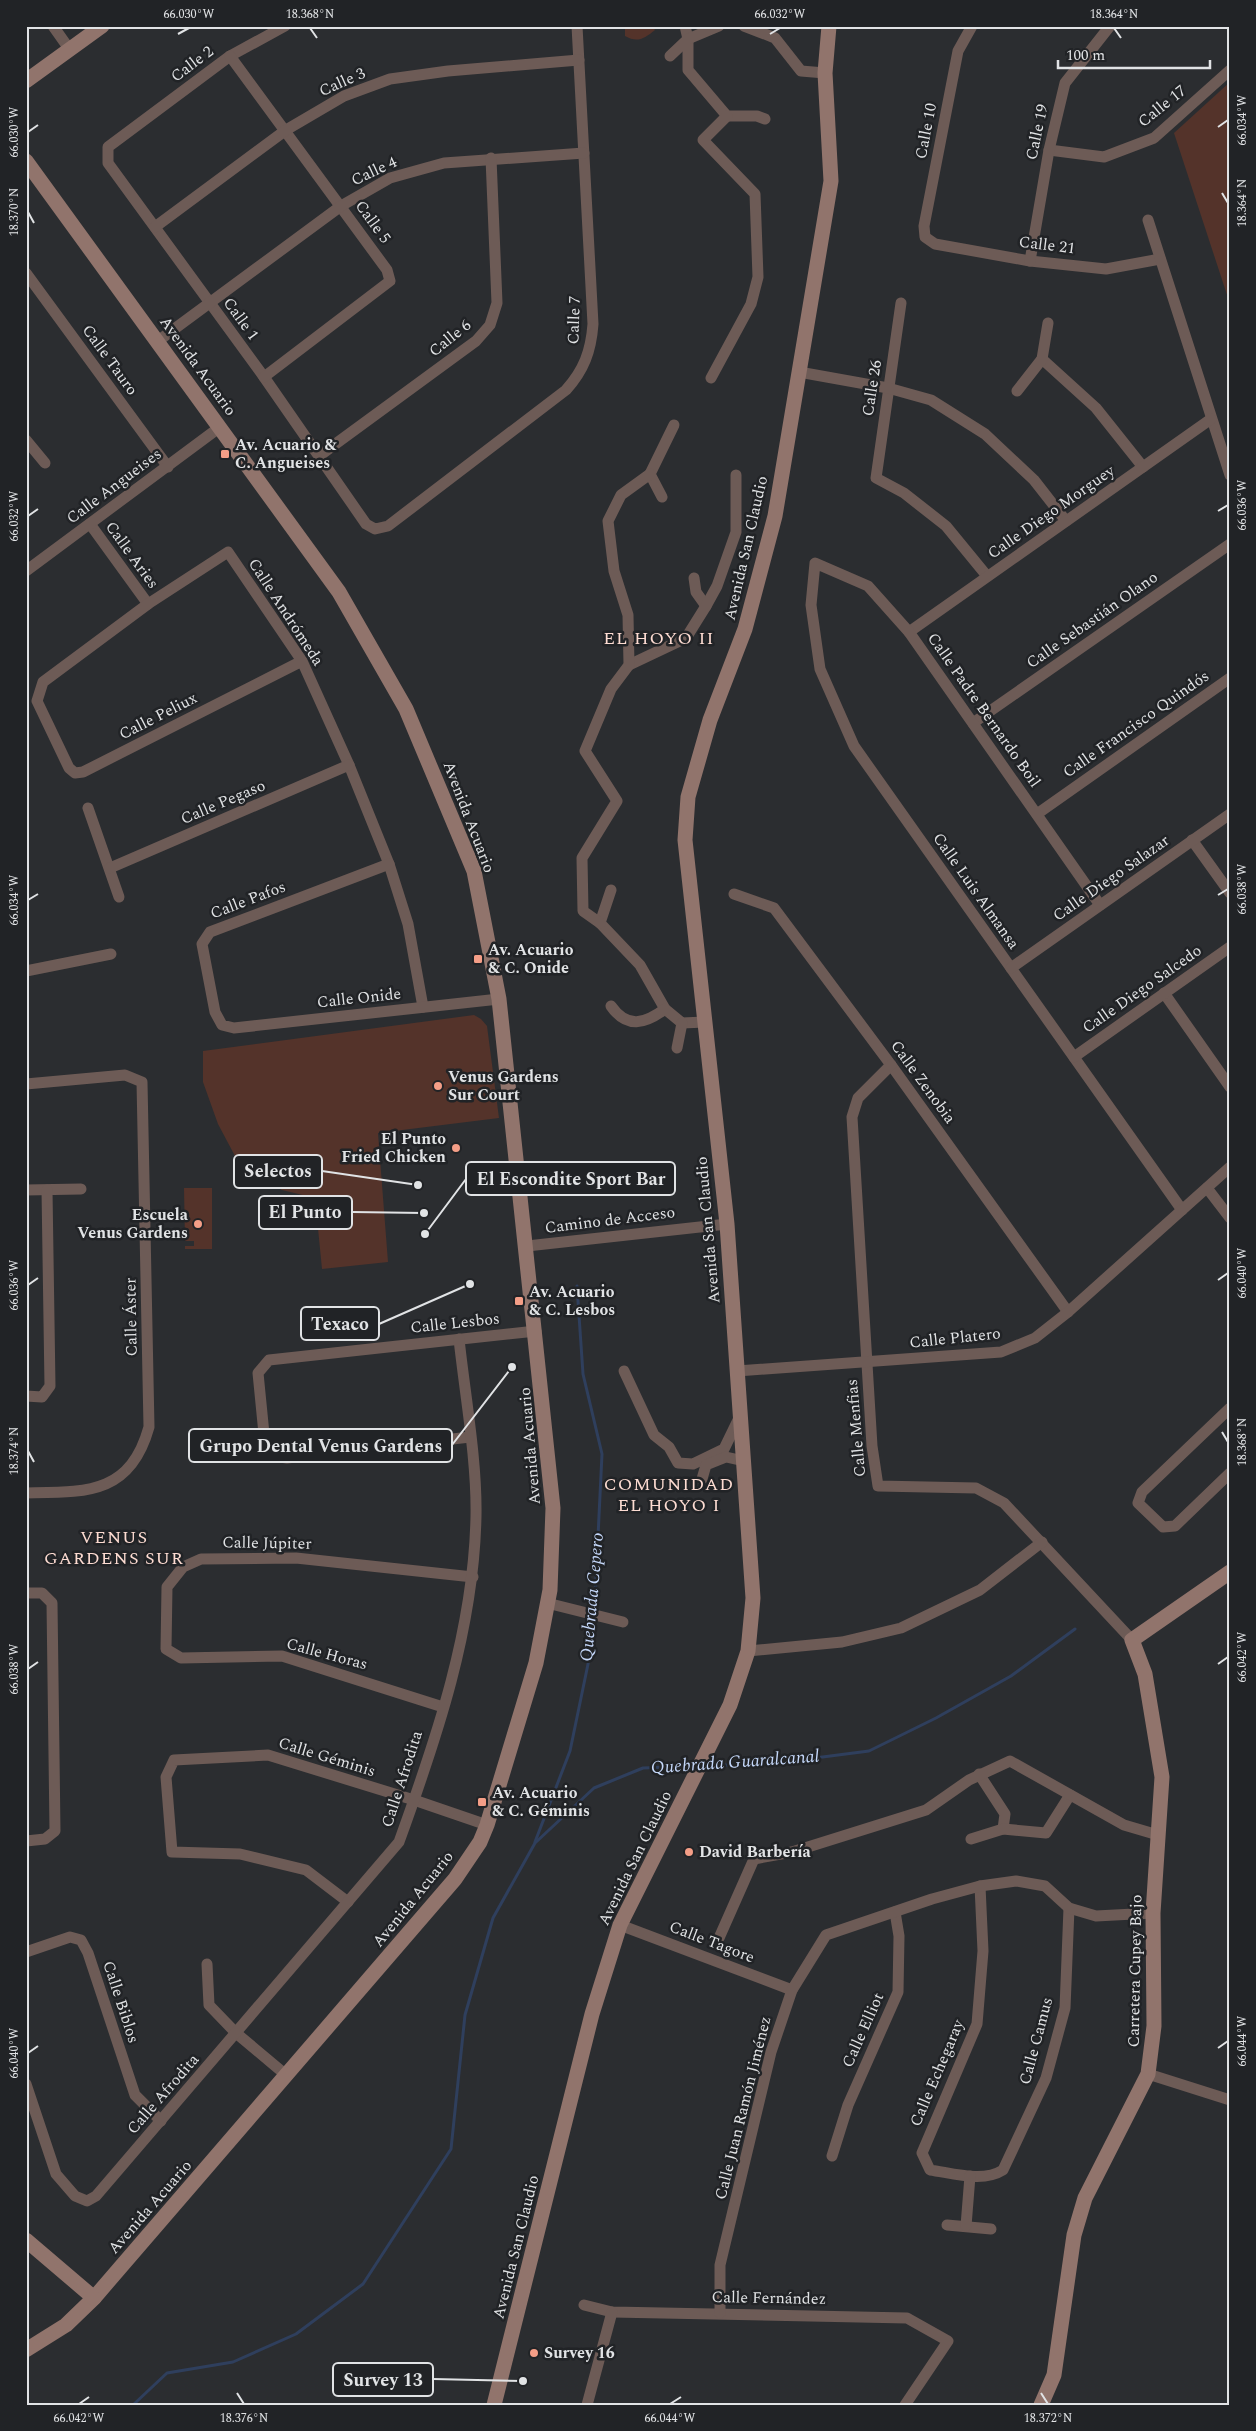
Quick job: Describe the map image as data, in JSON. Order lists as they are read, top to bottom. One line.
{"streets":{"street":["Calle 2","Calle 3","Calle 17","Calle 10","Calle 19","Calle 4","Calle 5","Calle 21","Calle 1","Calle 7","Calle 6","Calle Tauro","Avenida Acuario","Calle 26","Calle Angueises","Calle Diego Morguey","Avenida San Claudio","Calle Aries","Calle Andrómeda","Calle Sebastián Olano","Calle Padre Bernardo Boil","Calle Peliux","Calle Francisco Quindós","Calle Pegaso","Calle Diego Salazar","Calle Luis Almansa","Calle Pafos","Calle Diego Salcedo","Calle Onide","Calle Zenobia","Camino de Acceso","Calle Áster","Calle Lesbos","Calle Platero","Calle Menfias","Calle Júpiter","Calle Horas","Calle Géminis","Calle Afrodita","Calle Tagore","Carretera Cupey Bajo","Calle Biblos","Calle Elliot","Calle Camus","Calle Echegaray","Calle Juan Ramón Jiménez","Calle Fernández"]},"crossings":[["Calle 2","Calle 5"],["Calle 2","Calle 1"],["Calle 3","Calle 5"],["Calle 3","Calle 1"],["Calle 3","Calle 7"],["Calle 17","Calle 19"],["Calle 10","Calle 21"],["Calle 19","Calle 21"],["Calle 4","Calle 5"],["Calle 4","Calle 1"],["Calle 4","Calle 7"],["Calle 4","Calle 6"],["Calle 4","Avenida Acuario"],["Calle 5","Calle 1"],["Calle 1","Calle 7"],["Calle 1","Calle 6"],["Calle Tauro","Calle Angueises"],["Avenida Acuario","Calle Angueises"],["Avenida Acuario","Calle Onide"],["Avenida Acuario","Camino de Acceso"],["Avenida Acuario","Calle Lesbos"],["Avenida Acuario","Calle Géminis"],["Calle 26","Calle Diego Morguey"],["Calle Angueises","Calle Aries"],["Calle Diego Morguey","Calle Padre Bernardo Boil"],["Avenida San Claudio","Camino de Acceso"],["Avenida San Claudio","Calle Platero"],["Avenida San Claudio","Calle Tagore"],["Calle Aries","Calle Andrómeda"],["Calle Andrómeda","Calle Peliux"],["Calle Andrómeda","Calle Pegaso"],["Calle Andrómeda","Calle Pafos"],["Calle Andrómeda","Calle Onide"],["Calle Sebastián Olano","Calle Padre Bernardo Boil"],["Calle Padre Bernardo Boil","Calle Francisco Quindós"],["Calle Padre Bernardo Boil","Calle Diego Salazar"],["Calle Padre Bernardo Boil","Calle Luis Almansa"],["Calle Diego Salazar","Calle Luis Almansa"],["Calle Luis Almansa","Calle Diego Salcedo"],["Calle Luis Almansa","Calle Platero"],["Calle Pafos","Calle Onide"],["Calle Zenobia","Calle Platero"],["Calle Zenobia","Calle Menfias"],["Calle Lesbos","Calle Afrodita"],["Calle Platero","Calle Menfias"],["Calle Menfias","Carretera Cupey Bajo"],["Calle Júpiter","Calle Horas"],["Calle Júpiter","Calle Afrodita"],["Calle Horas","Calle Afrodita"],["Calle Géminis","Calle Afrodita"],["Calle Afrodita","Calle Biblos"],["Calle Tagore","Calle Juan Ramón Jiménez"],["Carretera Cupey Bajo","Calle Juan Ramón Jiménez"],["Calle Elliot","Calle Juan Ramón Jiménez"],["Calle Camus","Calle Echegaray"],["Calle Camus","Calle Juan Ramón Jiménez"],["Calle Echegaray","Calle Juan Ramón Jiménez"],["Calle Juan Ramón Jiménez","Calle Fernández"]],"districts":["EL HOYO II","COMUNIDAD EL HOYO I","VENUS GARDENS SUR"],"water":["Quebrada Cepero","Quebrada Guaralcanal"],"places":{"transit":["Av. Acuario & C. Angueises","Av. Acuario & C. Onide","Av. Acuario & C. Lesbos","Av. Acuario & C. Géminis"],"other":["Venus Gardens Sur Court","El Punto Fried Chicken","Selectos","El Punto","Escuela Venus Gardens","El Escondite Sport Bar","Texaco","Grupo Dental Venus Gardens","David Barbería","Survey 16","Survey 13"]},"scale_bar":"100 m","coordinates":["66.030°W","18.368°N","66.032°W","18.364°N","66.034°W","18.370°N","66.036°W","66.038°W","66.040°W","18.374°N","66.042°W","66.044°W","18.376°N","18.372°N"]}
